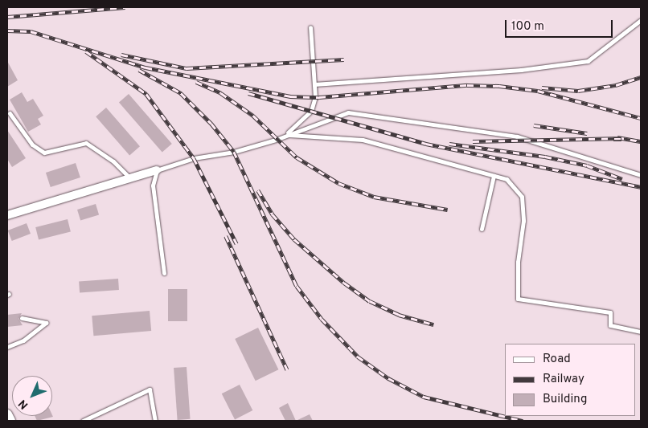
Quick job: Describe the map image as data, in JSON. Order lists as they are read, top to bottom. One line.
{"legend":["Road","Railway","Building"],"scale_bar":"100 m","north":"bottom left"}
